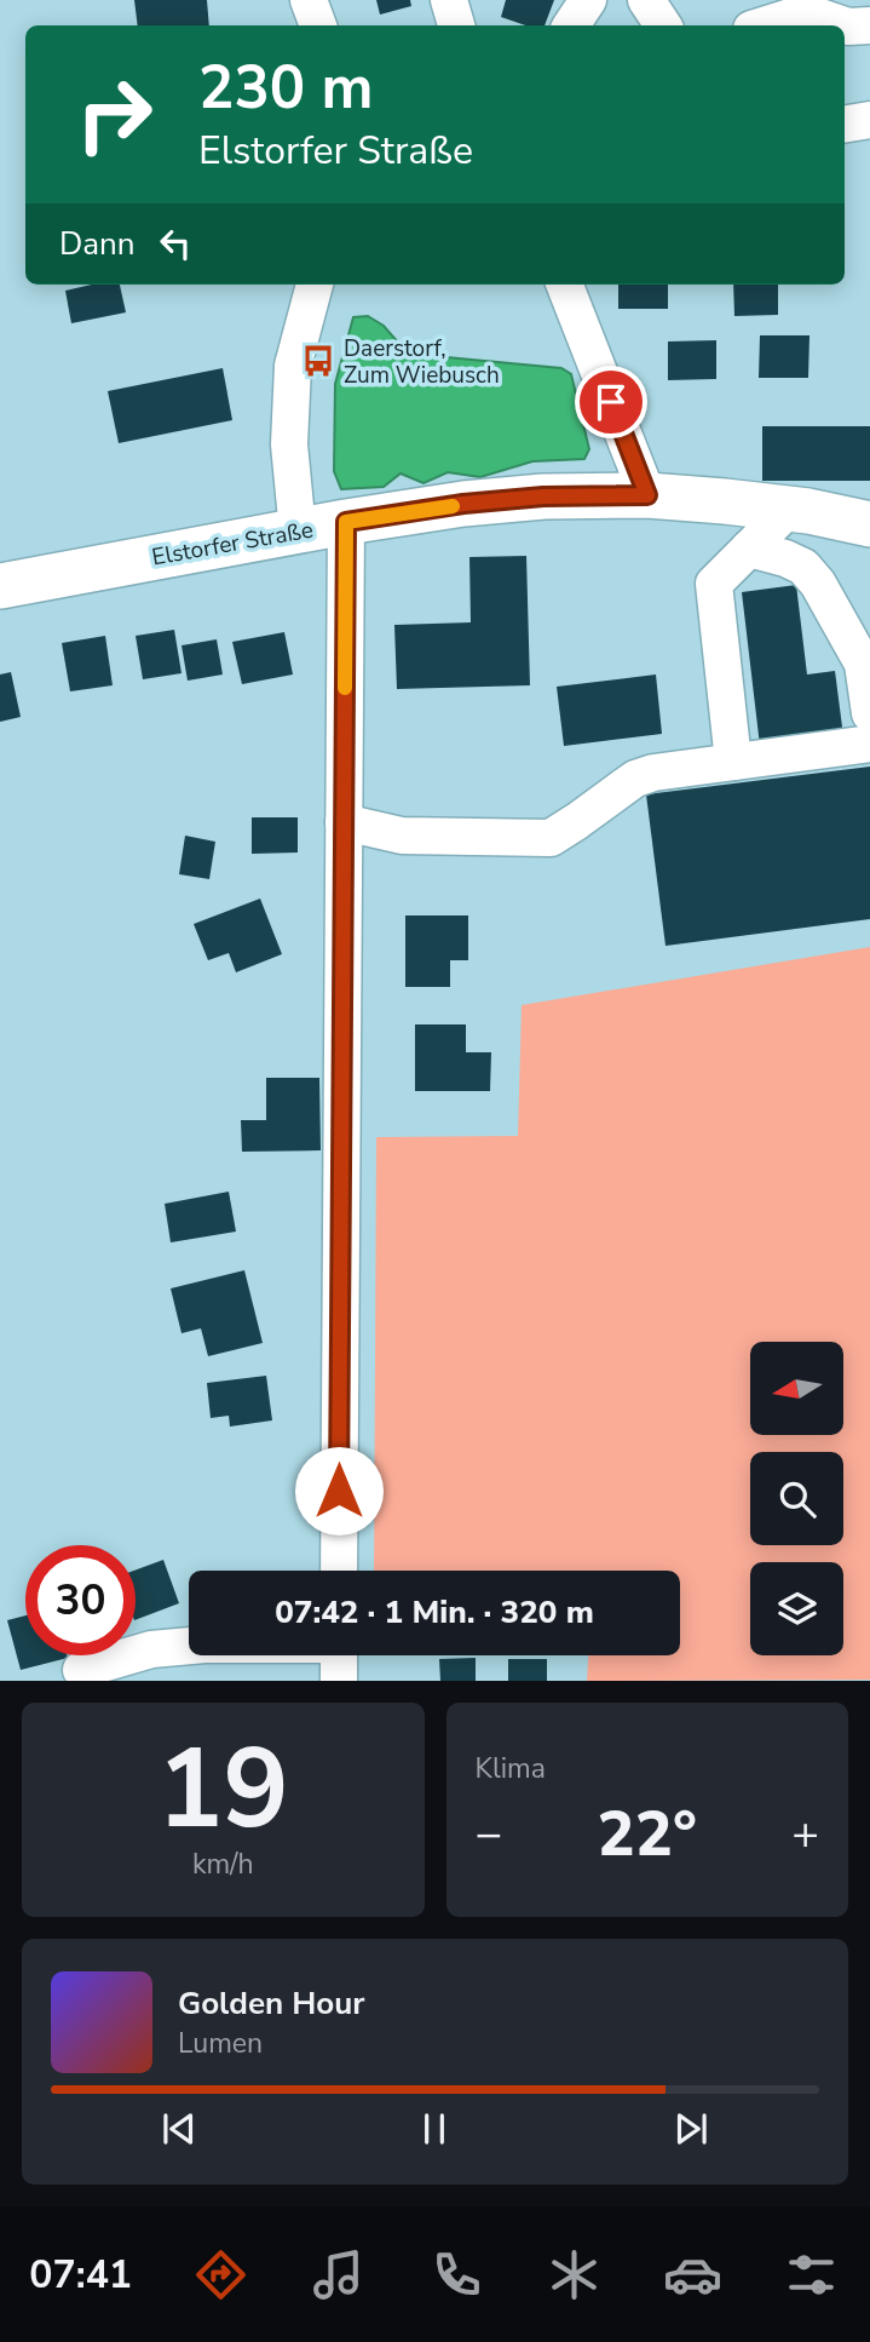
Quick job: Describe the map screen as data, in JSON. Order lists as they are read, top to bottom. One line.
{"streets":{"main road":["Elstorfer Straße"]},"places":{"bus stop":["Daerstorf, Zum Wiebusch"]},"north":"left","page":{"turn":["230 m","Elstorfer Straße"],"then":"Dann","limit":"30","trip":"07:42 · 1 Min. · 320 m","tile":[["19","km/h"],"Klima"],"heat":["−","22°","+"],"song":["Golden Hour","Lumen"],"tabs":"07:41"}}
